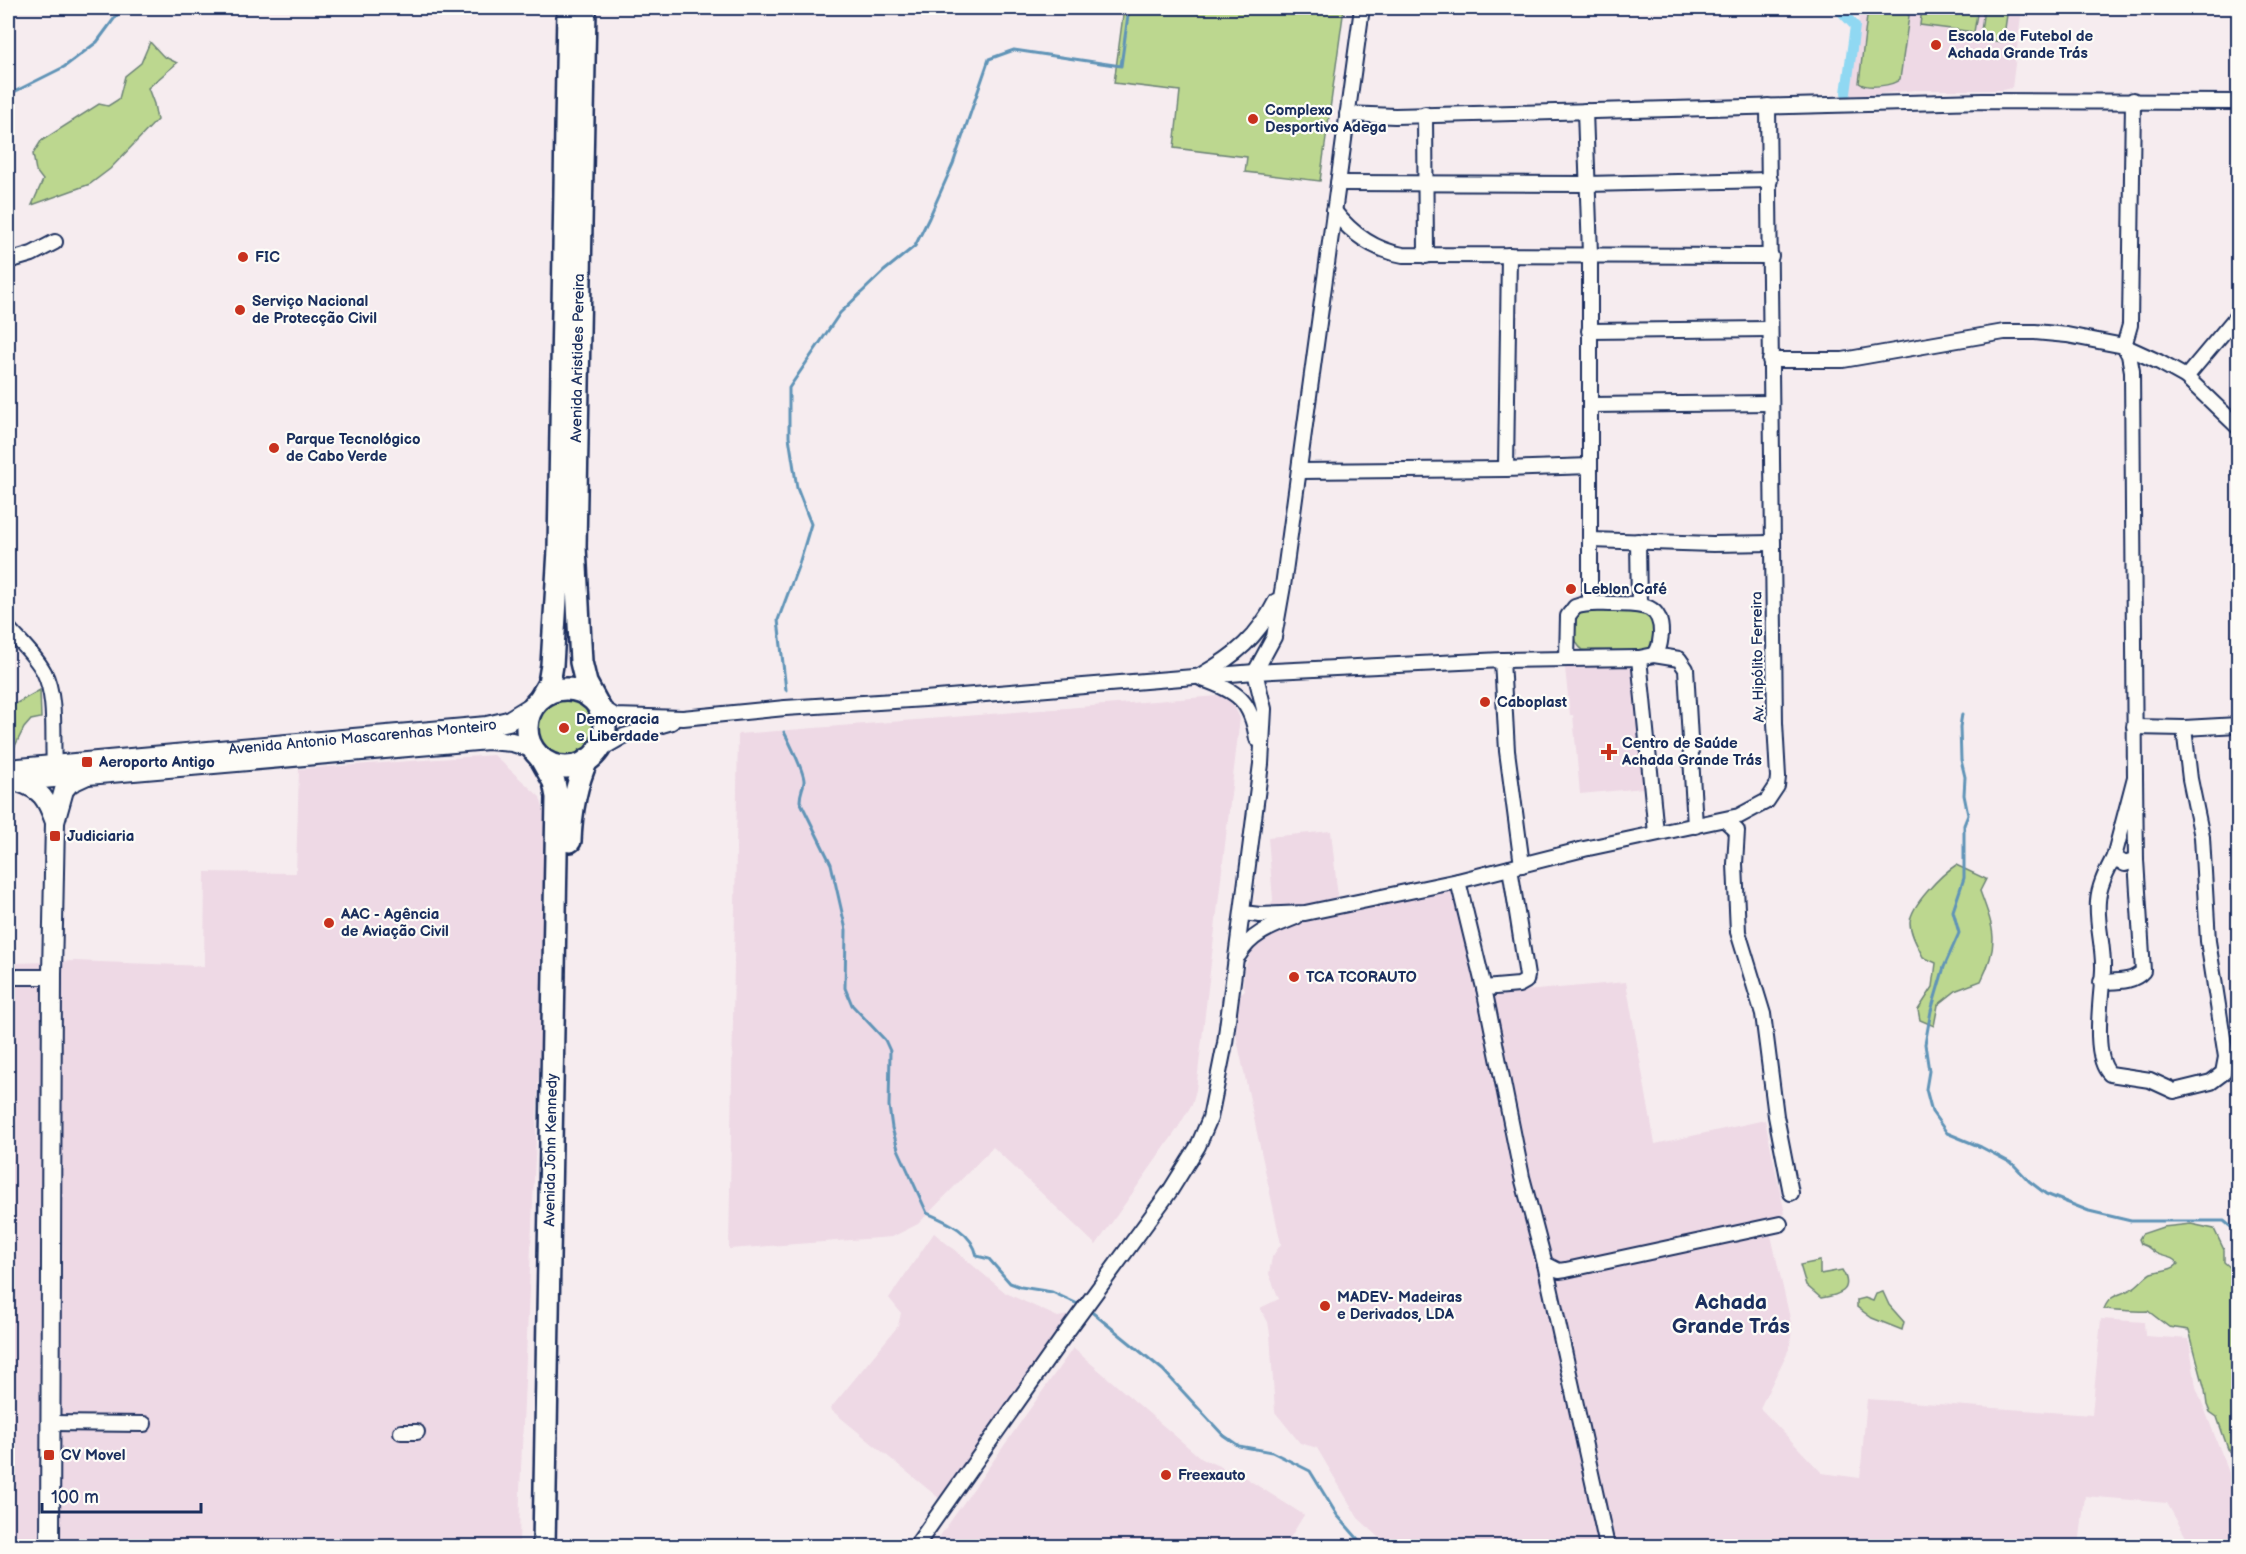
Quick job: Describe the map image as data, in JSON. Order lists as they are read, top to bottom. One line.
{"streets":{"highway":["Avenida Aristides Pereira","Avenida John Kennedy"],"main road":["Avenida Antonio Mascarenhas Monteiro"],"street":["Av. Hipólito Ferreira"]},"crossings":[["Avenida Aristides Pereira","Avenida Antonio Mascarenhas Monteiro"],["Avenida Aristides Pereira","Avenida John Kennedy"],["Avenida Antonio Mascarenhas Monteiro","Avenida John Kennedy"]],"districts":["Achada Grande Trás"],"places":{"other":["Escola de Futebol de Achada Grande Trás","Complexo Desportivo Adega","FIC","Serviço Nacional de Protecção Civil","Parque Tecnológico de Cabo Verde","Leblon Café","Caboplast","Democracia e Liberdade","AAC - Agência de Aviação Civil","TCA TCORAUTO","MADEV- Madeiras e Derivados, LDA","Freexauto"],"health":["Centro de Saúde Achada Grande Trás"],"transit":["Aeroporto Antigo","Judiciaria","CV Movel"]},"scale_bar":"100 m"}
